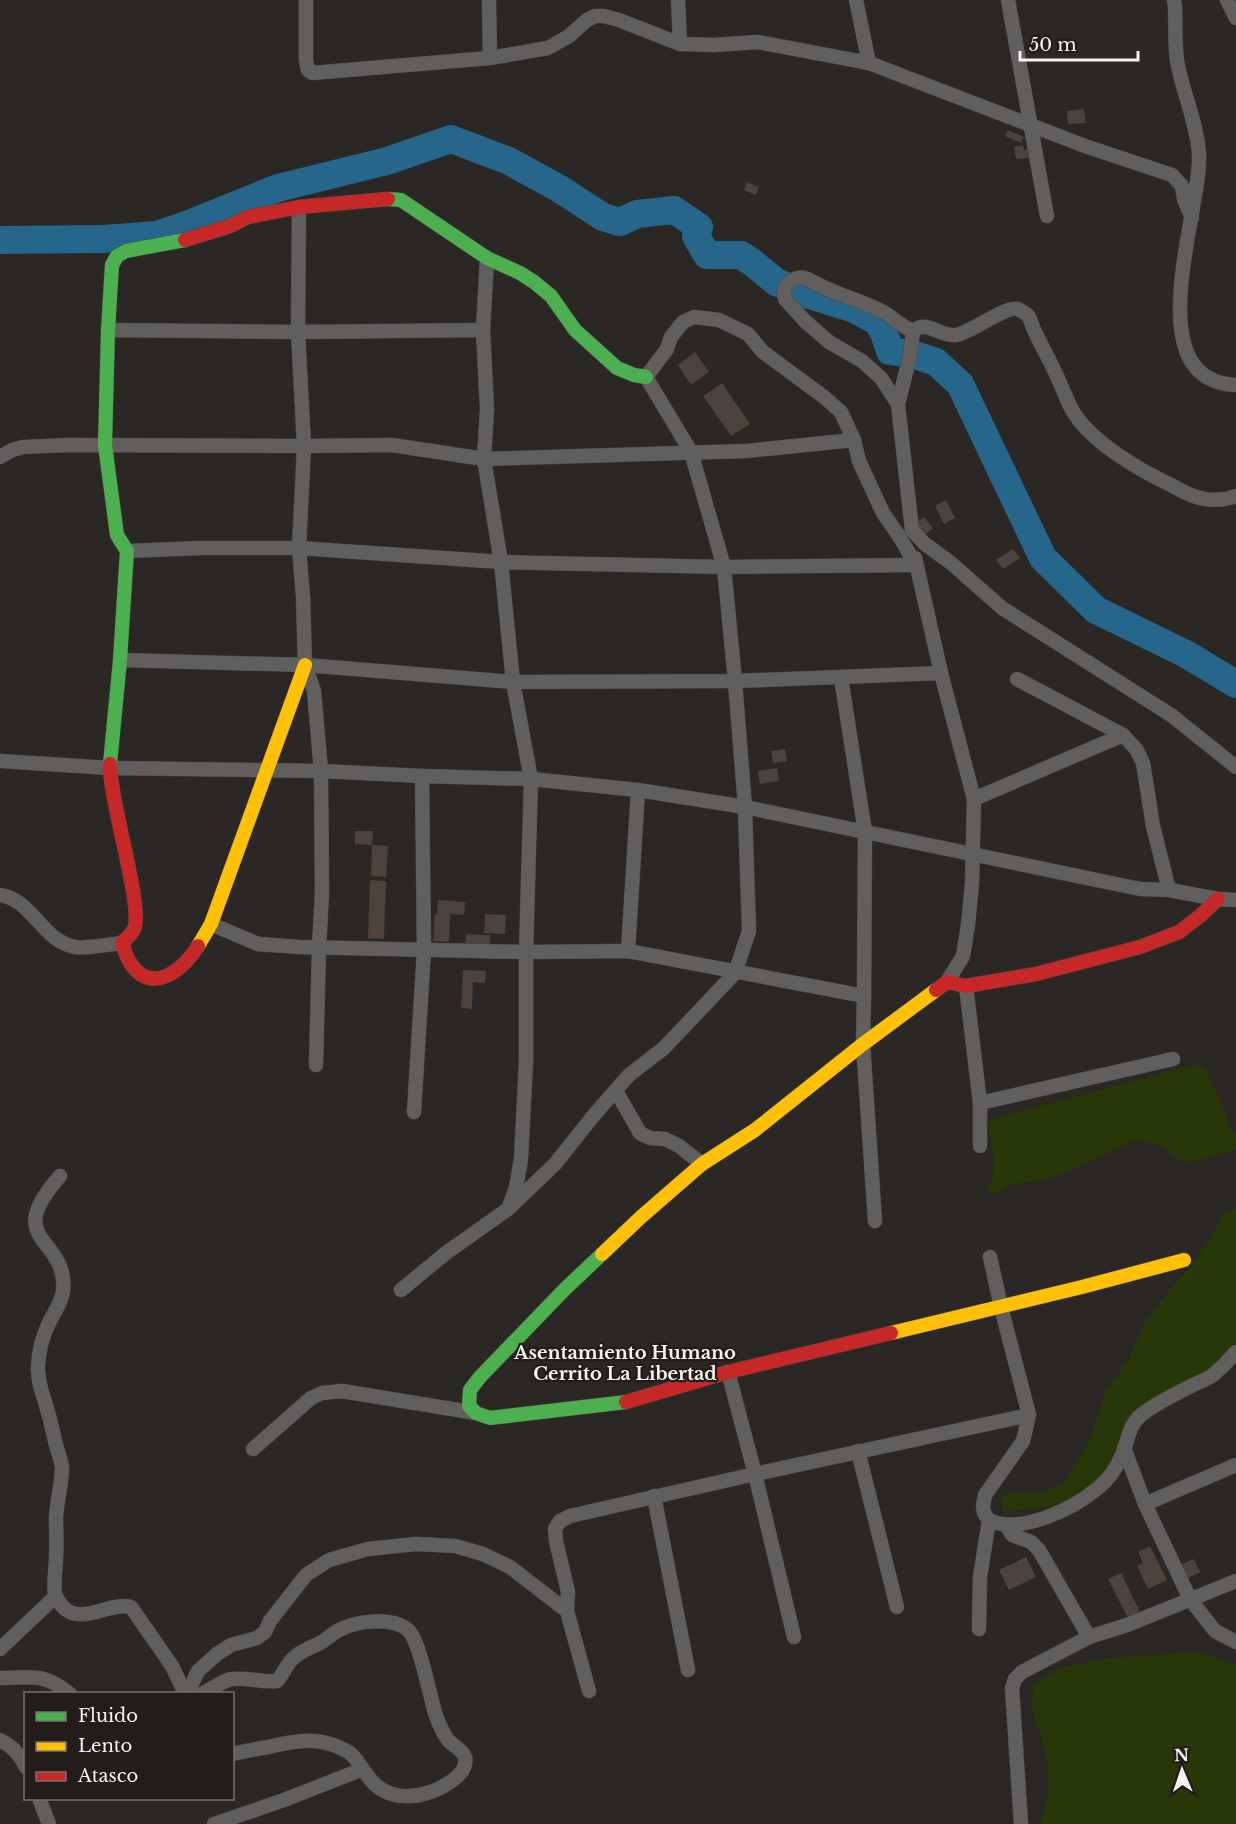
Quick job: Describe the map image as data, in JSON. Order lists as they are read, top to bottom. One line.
{"districts":["Asentamiento Humano Cerrito La Libertad"],"legend":["Fluido","Lento","Atasco"],"scale_bar":"50 m","north":"top"}
